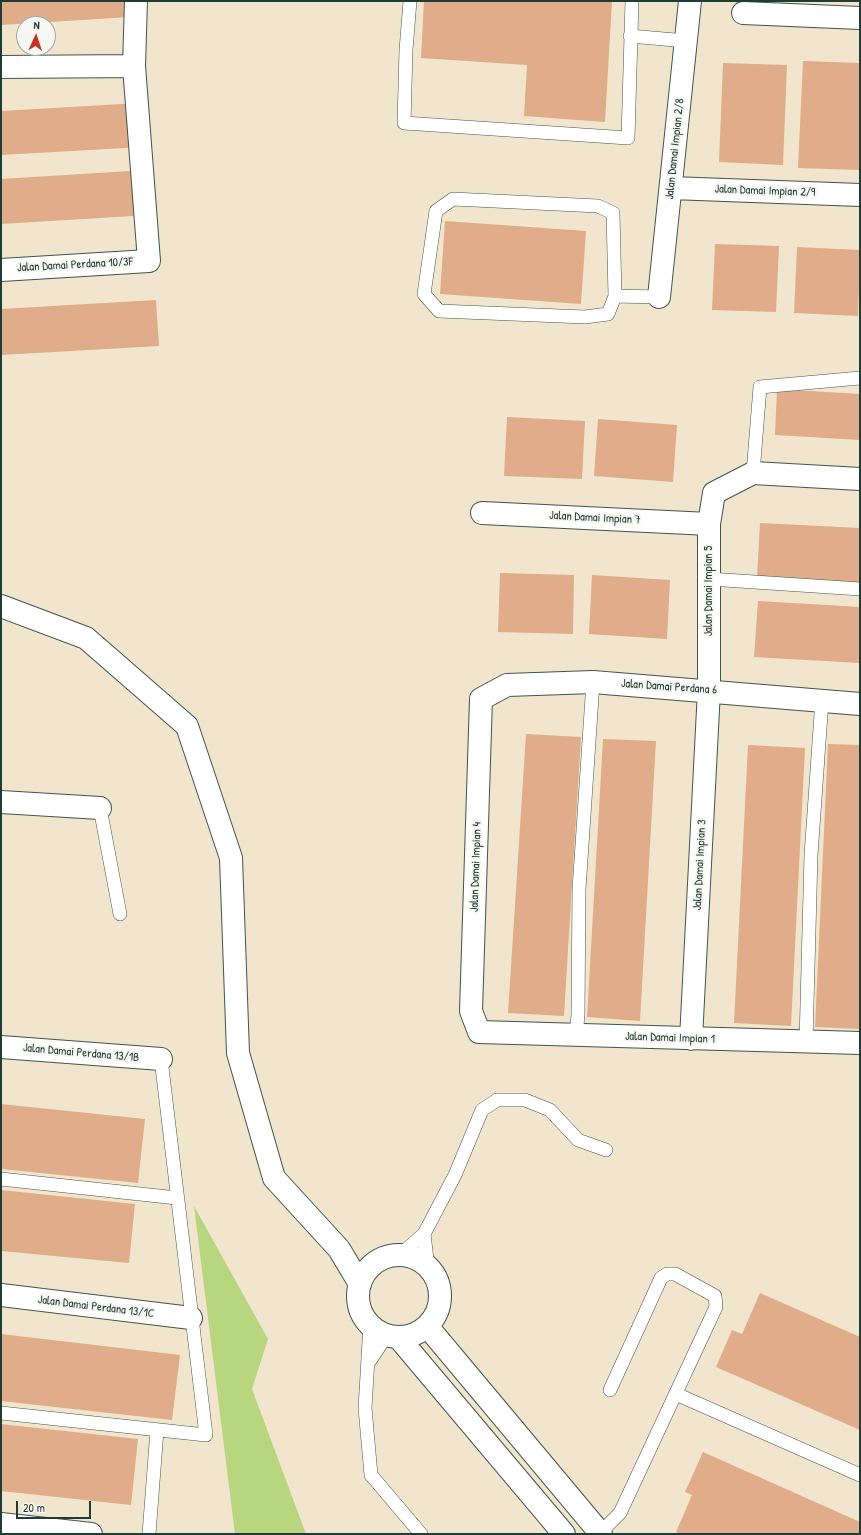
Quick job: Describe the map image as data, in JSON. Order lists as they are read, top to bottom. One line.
{"streets":{"street":["Jalan Damai Impian 2/8","Jalan Damai Impian 2/9","Jalan Damai Perdana 10/3F","Jalan Damai Impian 7","Jalan Damai Impian 5","Jalan Damai Perdana 6","Jalan Damai Impian 3","Jalan Damai Impian 4","Jalan Damai Impian 1","Jalan Damai Perdana 13/1B","Jalan Damai Perdana 13/1C"]},"crossings":[["Jalan Damai Impian 2/8","Jalan Damai Impian 2/9"],["Jalan Damai Impian 7","Jalan Damai Impian 5"],["Jalan Damai Impian 5","Jalan Damai Perdana 6"],["Jalan Damai Impian 5","Jalan Damai Impian 3"],["Jalan Damai Perdana 6","Jalan Damai Impian 3"],["Jalan Damai Perdana 6","Jalan Damai Impian 4"],["Jalan Damai Impian 3","Jalan Damai Impian 1"],["Jalan Damai Impian 4","Jalan Damai Impian 1"]],"scale_bar":"20 m","north":"top"}
